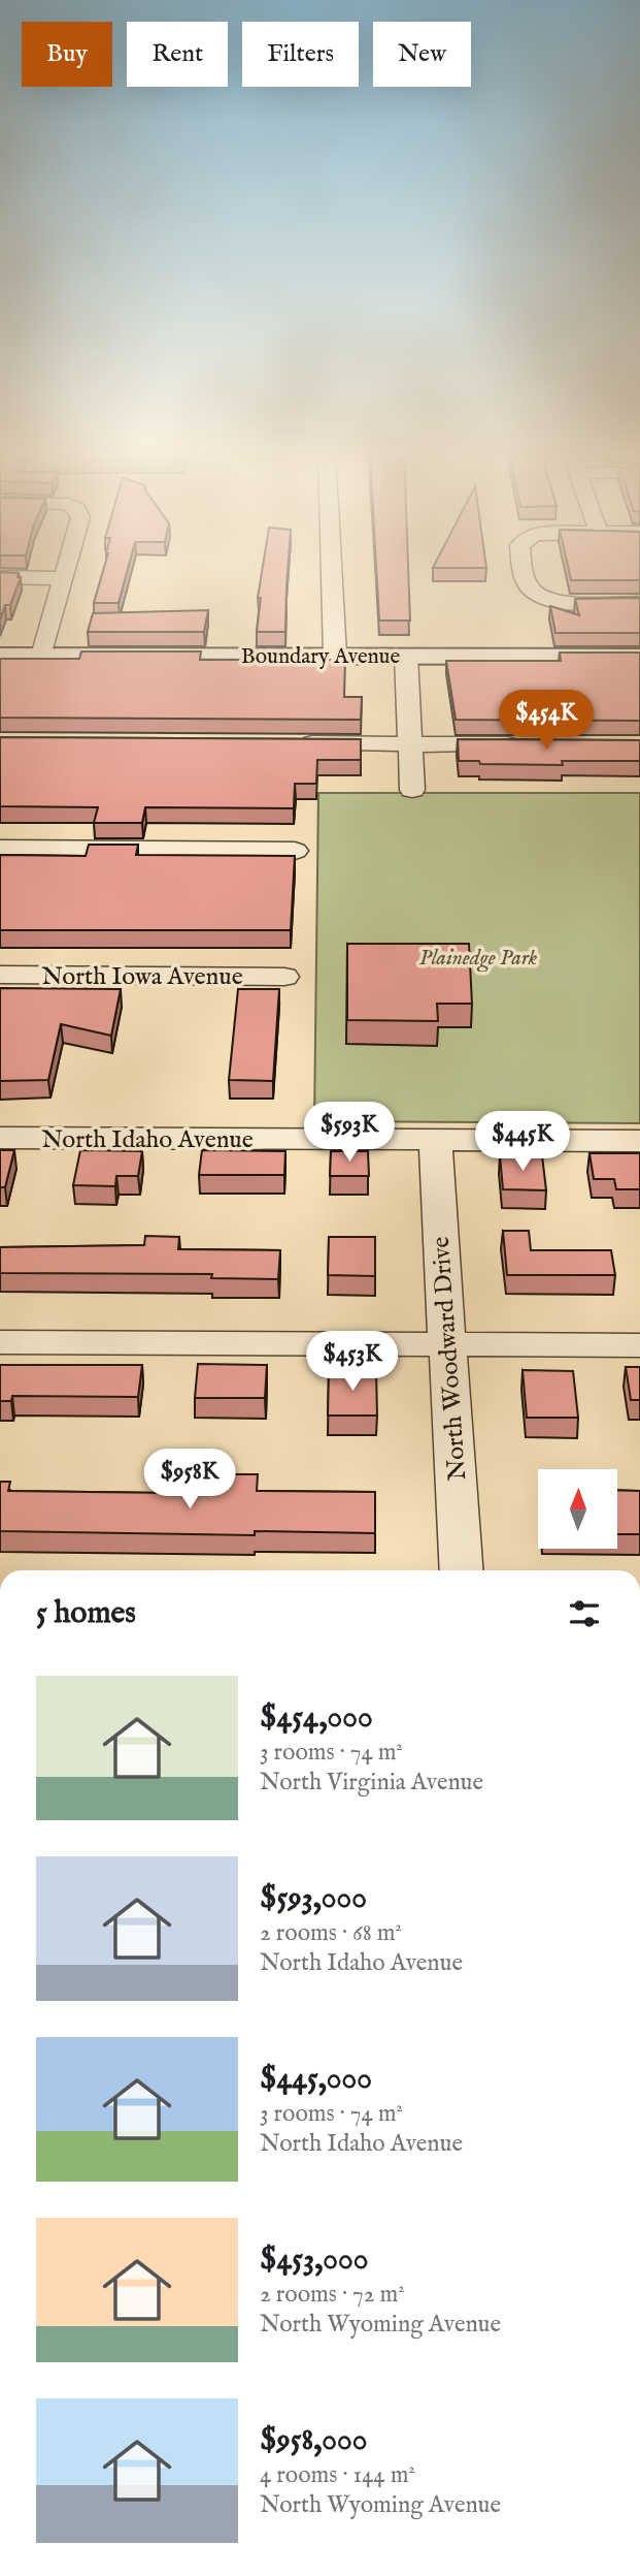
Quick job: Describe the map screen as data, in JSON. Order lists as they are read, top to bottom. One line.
{"streets":{"main road":["Boundary Avenue"],"street":["North Iowa Avenue","North Idaho Avenue","North Woodward Drive"]},"crossings":[["North Idaho Avenue","North Woodward Drive"]],"parks":["Plainedge Park"],"north":"top","page":{"chip":["Buy","Rent","Filters","New"],"price":["$454K","$593K","$445K","$453K","$958K"],"heading":"5 homes","list":[{"name":"$454,000","note":"3 rooms · 74 m² · North Virginia Avenue"},{"name":"$593,000","note":"2 rooms · 68 m² · North Idaho Avenue"},{"name":"$445,000","note":"3 rooms · 74 m² · North Idaho Avenue"},{"name":"$453,000","note":"2 rooms · 72 m² · North Wyoming Avenue"},{"name":"$958,000","note":"4 rooms · 144 m² · North Wyoming Avenue"}]}}
